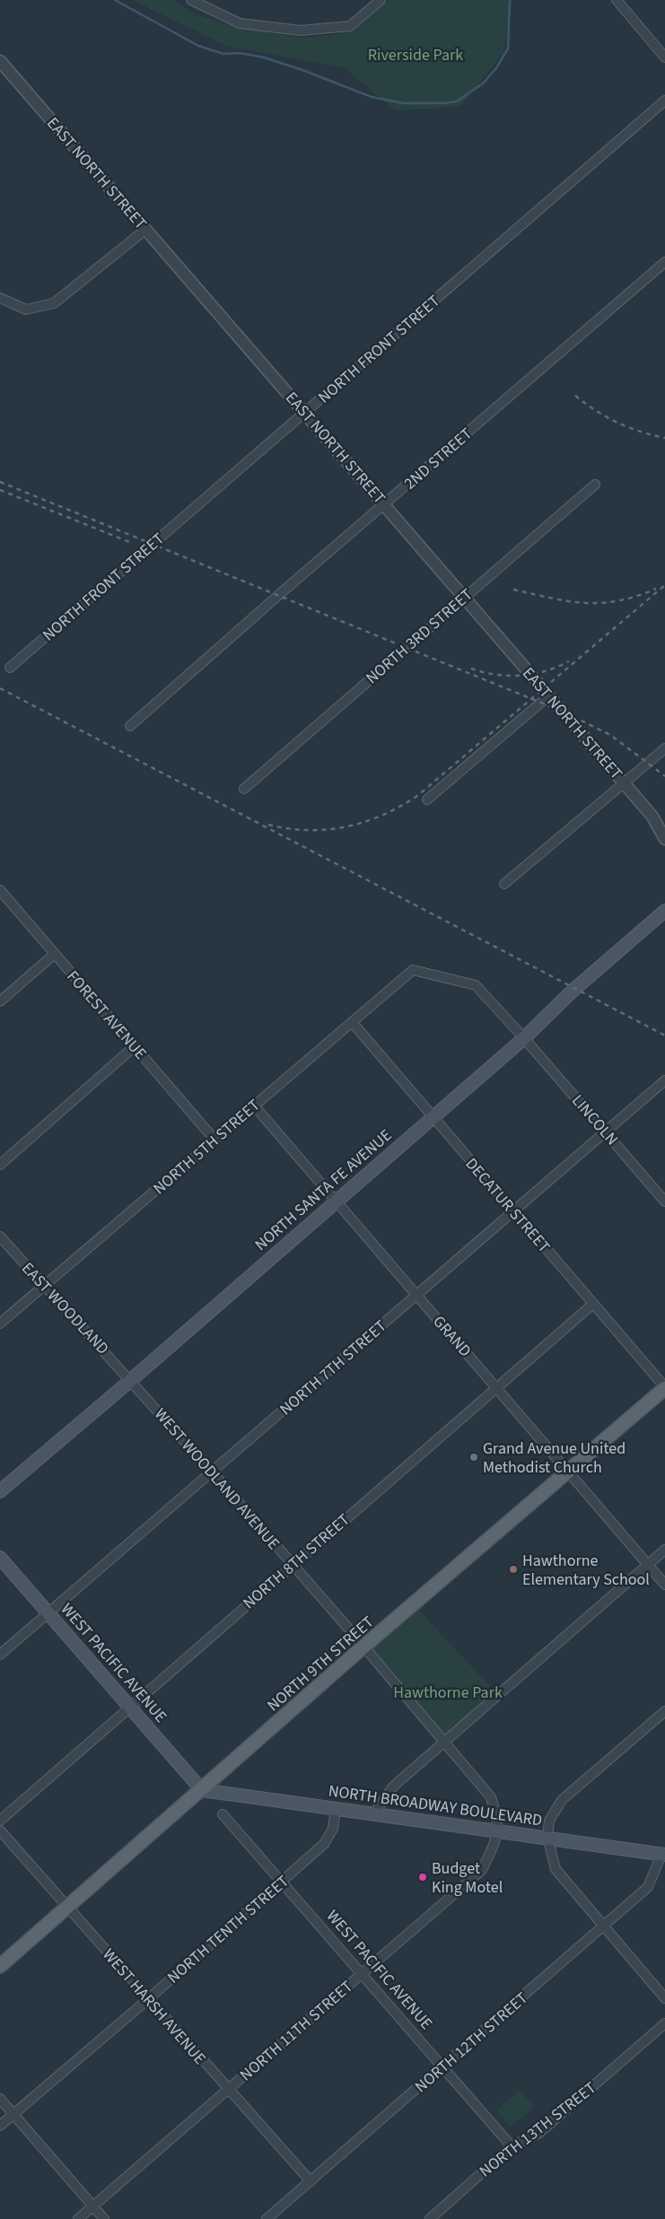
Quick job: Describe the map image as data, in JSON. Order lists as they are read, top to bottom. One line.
{"streets":{"main road":["NORTH SANTA FE AVENUE","WEST PACIFIC AVENUE","NORTH 9TH STREET","NORTH BROADWAY BOULEVARD"],"street":["EAST NORTH STREET","NORTH FRONT STREET","2ND STREET","NORTH 3RD STREET","FOREST AVENUE","LINCOLN","NORTH 5TH STREET","DECATUR STREET","EAST WOODLAND","GRAND","NORTH 7TH STREET","WEST WOODLAND AVENUE","NORTH 8TH STREET","NORTH TENTH STREET","WEST HARSH AVENUE","NORTH 11TH STREET","NORTH 12TH STREET","NORTH 13TH STREET"]},"crossings":[["EAST NORTH STREET","NORTH FRONT STREET"],["EAST NORTH STREET","2ND STREET"],["EAST NORTH STREET","NORTH 3RD STREET"],["FOREST AVENUE","NORTH 5TH STREET"],["LINCOLN","NORTH 5TH STREET"],["LINCOLN","NORTH SANTA FE AVENUE"],["LINCOLN","NORTH 7TH STREET"],["NORTH 5TH STREET","DECATUR STREET"],["NORTH 5TH STREET","EAST WOODLAND"],["NORTH 5TH STREET","GRAND"],["NORTH SANTA FE AVENUE","DECATUR STREET"],["NORTH SANTA FE AVENUE","EAST WOODLAND"],["NORTH SANTA FE AVENUE","GRAND"],["NORTH SANTA FE AVENUE","WEST WOODLAND AVENUE"],["DECATUR STREET","NORTH 7TH STREET"],["DECATUR STREET","NORTH 8TH STREET"],["DECATUR STREET","NORTH 9TH STREET"],["EAST WOODLAND","WEST WOODLAND AVENUE"],["GRAND","NORTH 7TH STREET"],["GRAND","NORTH 8TH STREET"],["GRAND","NORTH 9TH STREET"],["NORTH 7TH STREET","WEST WOODLAND AVENUE"],["NORTH 7TH STREET","WEST PACIFIC AVENUE"],["WEST WOODLAND AVENUE","NORTH 8TH STREET"],["WEST WOODLAND AVENUE","NORTH 9TH STREET"],["WEST WOODLAND AVENUE","NORTH BROADWAY BOULEVARD"],["WEST WOODLAND AVENUE","NORTH 11TH STREET"],["NORTH 8TH STREET","WEST PACIFIC AVENUE"],["WEST PACIFIC AVENUE","NORTH 9TH STREET"],["WEST PACIFIC AVENUE","NORTH BROADWAY BOULEVARD"],["WEST PACIFIC AVENUE","NORTH TENTH STREET"],["WEST PACIFIC AVENUE","NORTH 11TH STREET"],["WEST PACIFIC AVENUE","NORTH 12TH STREET"],["WEST PACIFIC AVENUE","NORTH 13TH STREET"],["NORTH 9TH STREET","NORTH BROADWAY BOULEVARD"],["NORTH 9TH STREET","WEST HARSH AVENUE"],["NORTH BROADWAY BOULEVARD","NORTH TENTH STREET"],["NORTH BROADWAY BOULEVARD","NORTH 11TH STREET"],["NORTH BROADWAY BOULEVARD","NORTH 12TH STREET"],["NORTH TENTH STREET","WEST HARSH AVENUE"],["WEST HARSH AVENUE","NORTH 11TH STREET"],["WEST HARSH AVENUE","NORTH 12TH STREET"]],"parks":["Riverside Park","Hawthorne Park"],"places":["Grand Avenue United Methodist Church","Hawthorne Elementary School","Budget King Motel"]}
